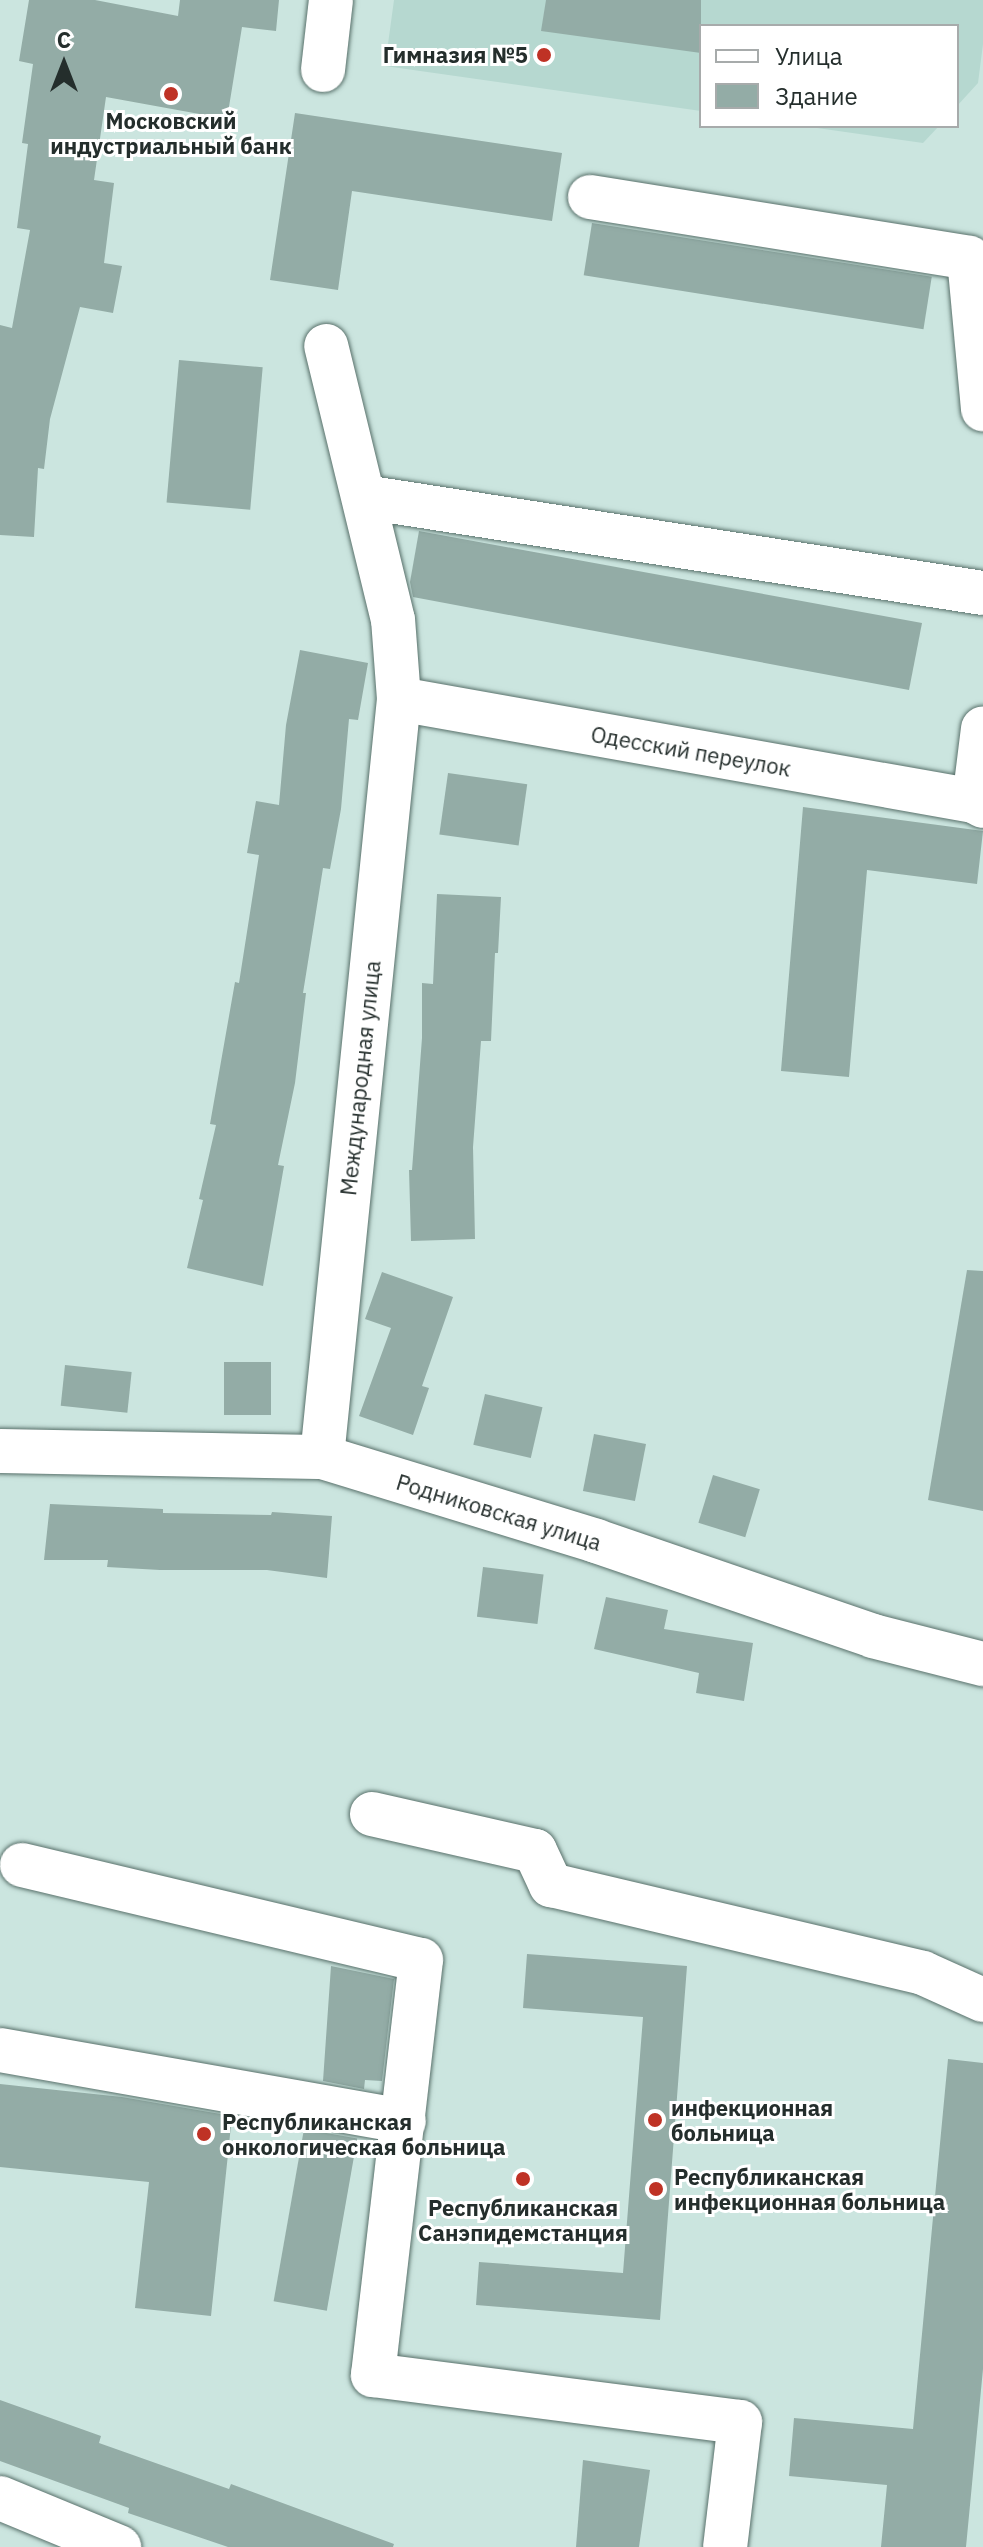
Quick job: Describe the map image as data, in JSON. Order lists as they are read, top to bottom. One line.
{"streets":{"street":["Одесский переулок","Международная улица","Родниковская улица"]},"crossings":[["Одесский переулок","Международная улица"],["Международная улица","Родниковская улица"]],"places":["Гимназия №5","Московский индустриальный банк","инфекционная больница","Республиканская онкологическая больница","Республиканская Санэпидемстанция","Республиканская инфекционная больница"],"legend":["Улица","Здание"],"north":"top"}
